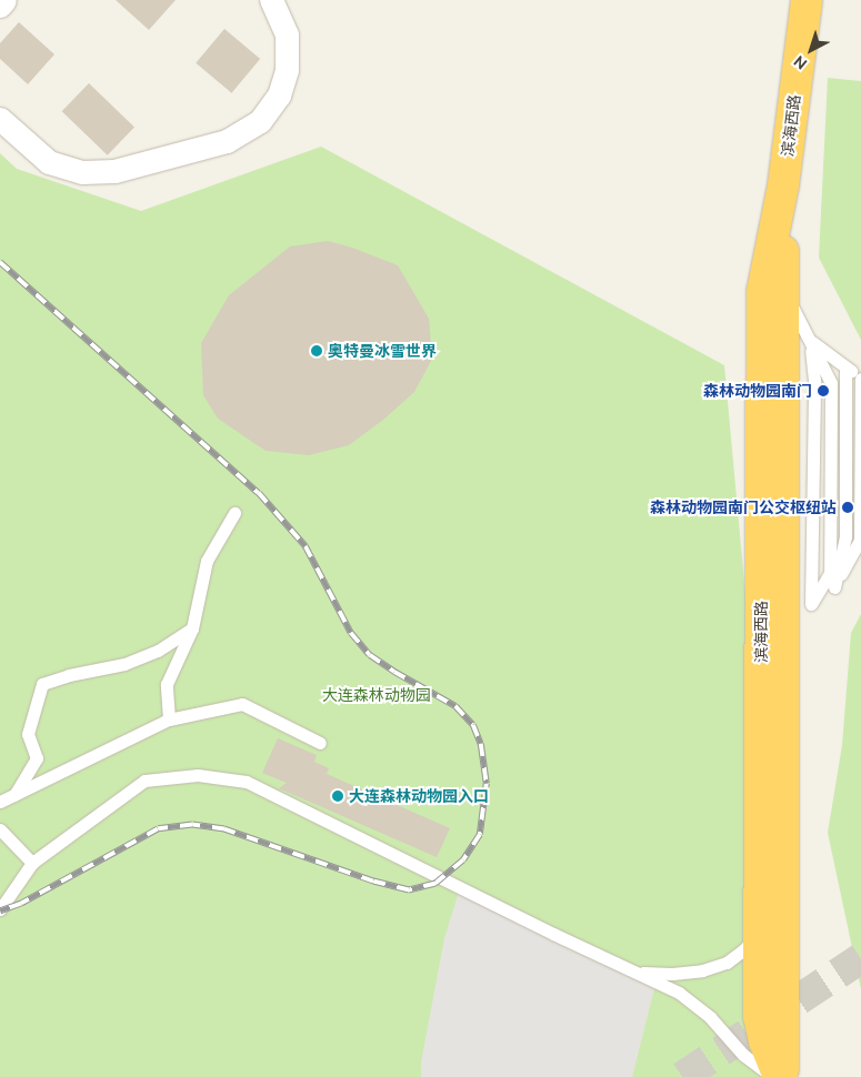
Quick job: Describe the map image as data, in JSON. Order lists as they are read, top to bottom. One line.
{"streets":{"highway":["滨海西路"]},"parks":["大连森林动物园"],"places":["奥特曼冰雪世界","森林动物园南门","森林动物园南门公交枢纽站","大连森林动物园入口"],"north":"bottom left"}
